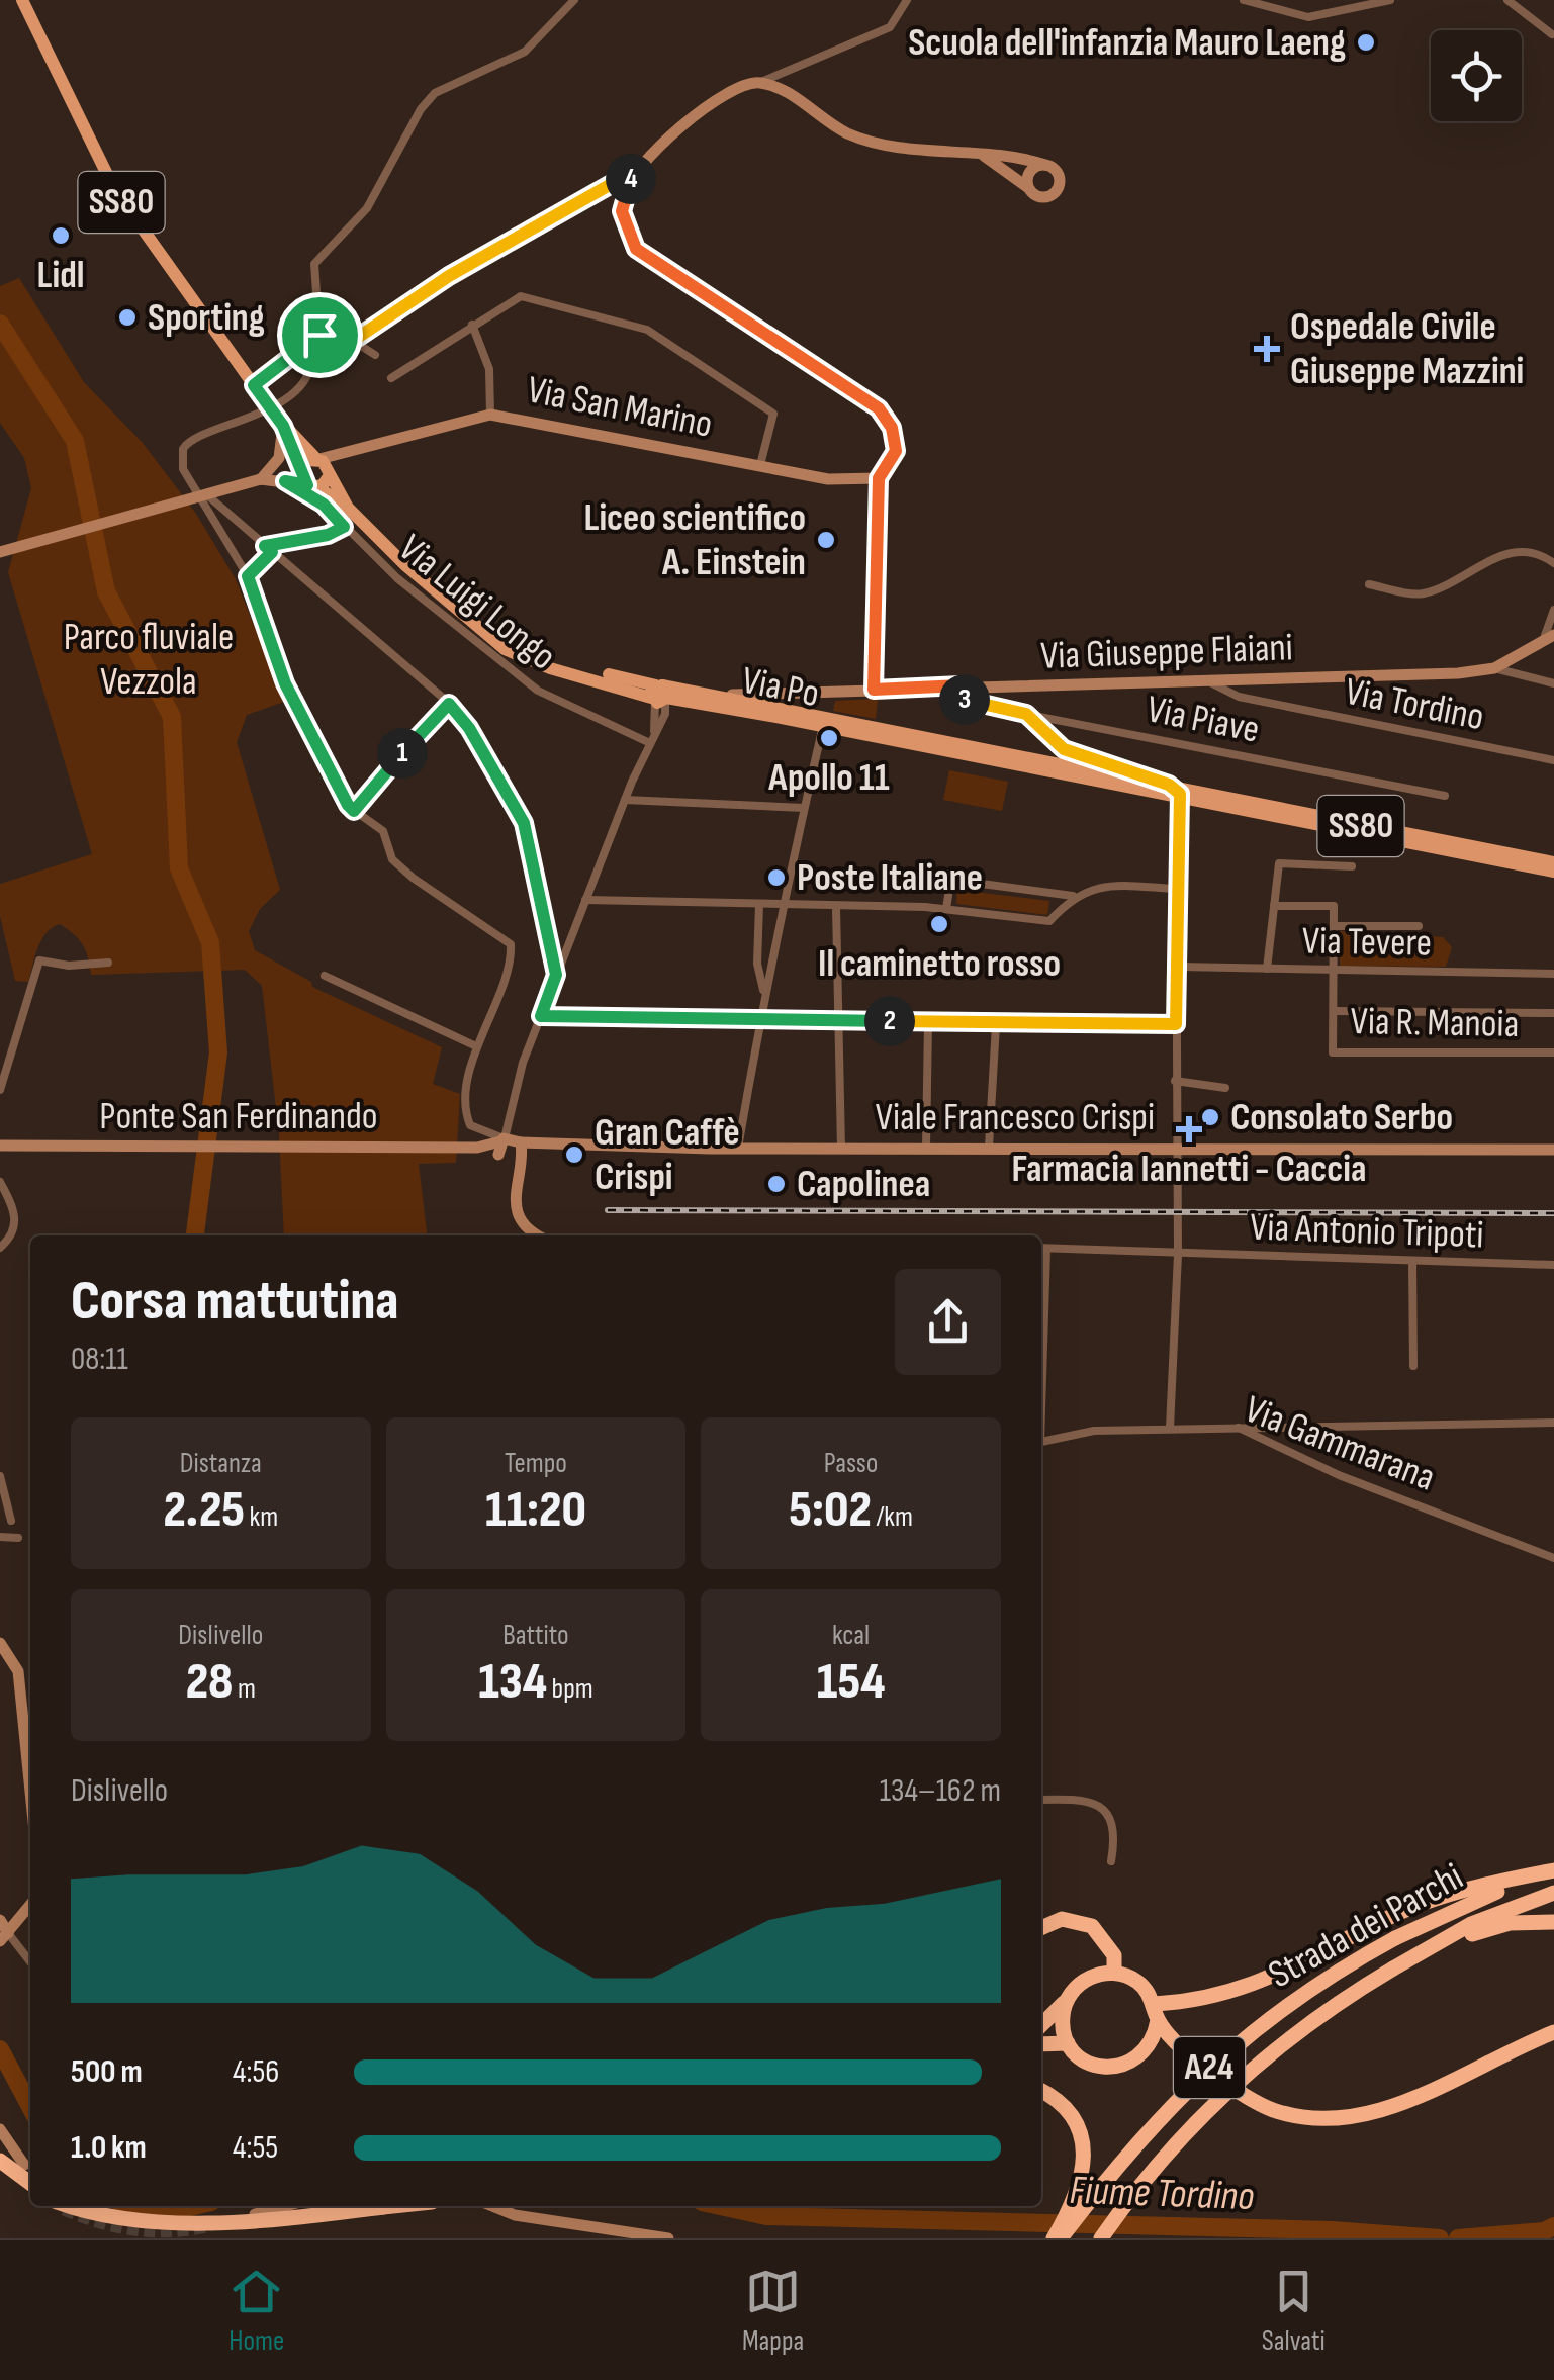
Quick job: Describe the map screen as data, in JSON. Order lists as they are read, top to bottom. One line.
{"streets":{"highway":["Strada dei Parchi","A24"],"main road":["SS80","Via Giuseppe Flaiani","Via Po"],"street":["Via San Marino","Via Luigi Longo","Via Tordino","Via Piave","Via Tevere","Via R. Manoia","Ponte San Ferdinando","Viale Francesco Crispi","Via Antonio Tripoti","Via Gammarana"]},"crossings":[["SS80","Via San Marino"],["SS80","Via Giuseppe Flaiani"],["SS80","Via Po"],["Via Giuseppe Flaiani","Via Po"],["Via Giuseppe Flaiani","Via Tordino"],["Via Giuseppe Flaiani","Via Piave"],["Via Tevere","Via R. Manoia"],["Ponte San Ferdinando","Viale Francesco Crispi"]],"water":["Fiume Tordino"],"parks":["Parco fluviale Vezzola"],"places":{"other":["Scuola dell'infanzia Mauro Laeng","Lidl","Sporting","Liceo scientifico A. Einstein","Apollo 11","Poste Italiane","Il caminetto rosso","Consolato Serbo","Gran Caffè Crispi","Capolinea"],"health":["Ospedale Civile Giuseppe Mazzini","Farmacia Iannetti - Caccia"]},"page":{"pins":["4","3","1","2"],"heading":["Corsa mattutina","08:11"],"stats":[["Distanza","2.25 km"],["Tempo","11:20"],["Passo","5:02 /km"],["Dislivello","28 m"],["Battito","134 bpm"],["kcal","154"]],"chart":["Dislivello","134–162 m"],"list":[{"name":"500 m","note":"4:56"},{"name":"1.0 km","note":"4:55"}],"tabs":["Home","Mappa","Salvati"]}}
